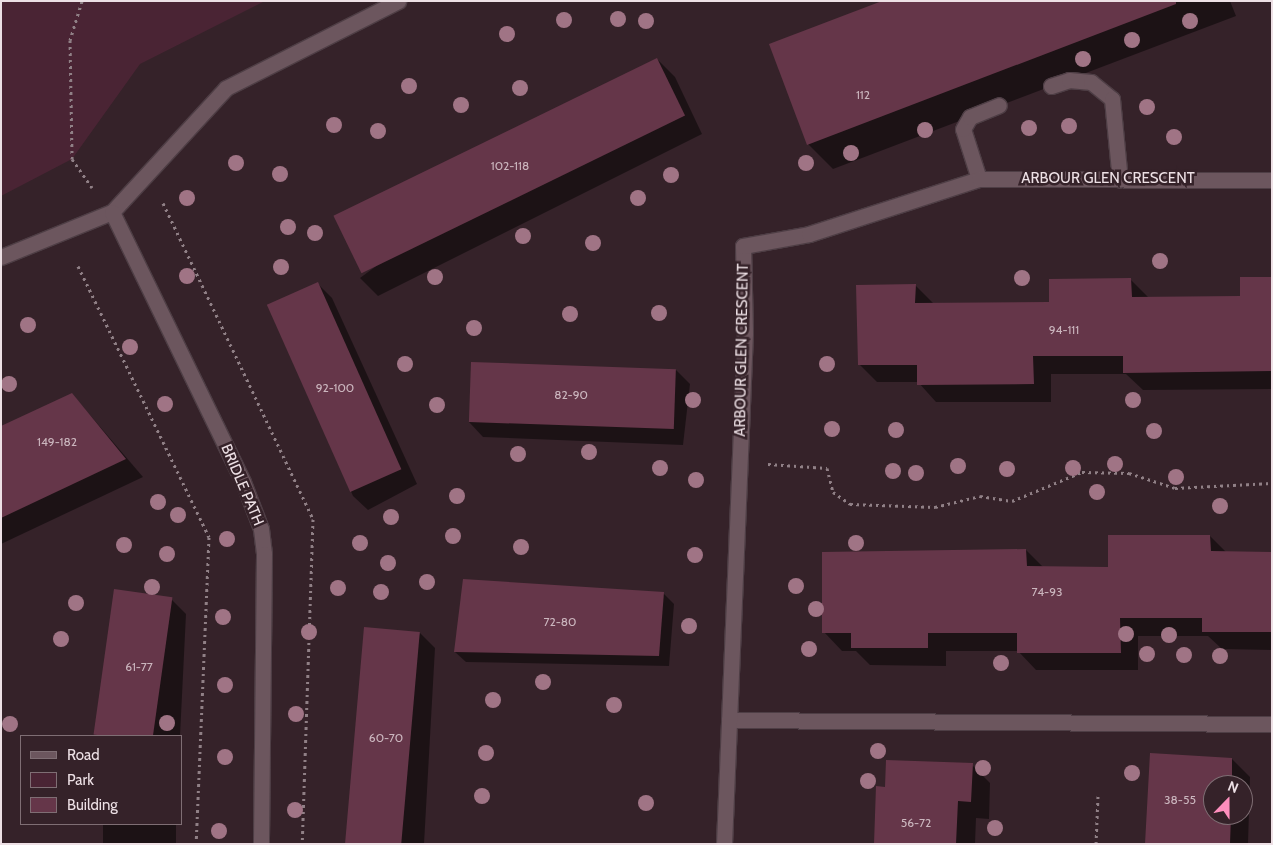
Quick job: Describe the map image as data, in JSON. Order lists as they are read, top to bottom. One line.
{"streets":{"street":["ARBOUR GLEN CRESCENT","BRIDLE PATH"]},"house_numbers":["112","102-118","94-111","92-100","82-90","149-182","74-93","72-80","61-77","60-70","38-55","56-72"],"legend":["Road","Park","Building"],"north":"top"}
